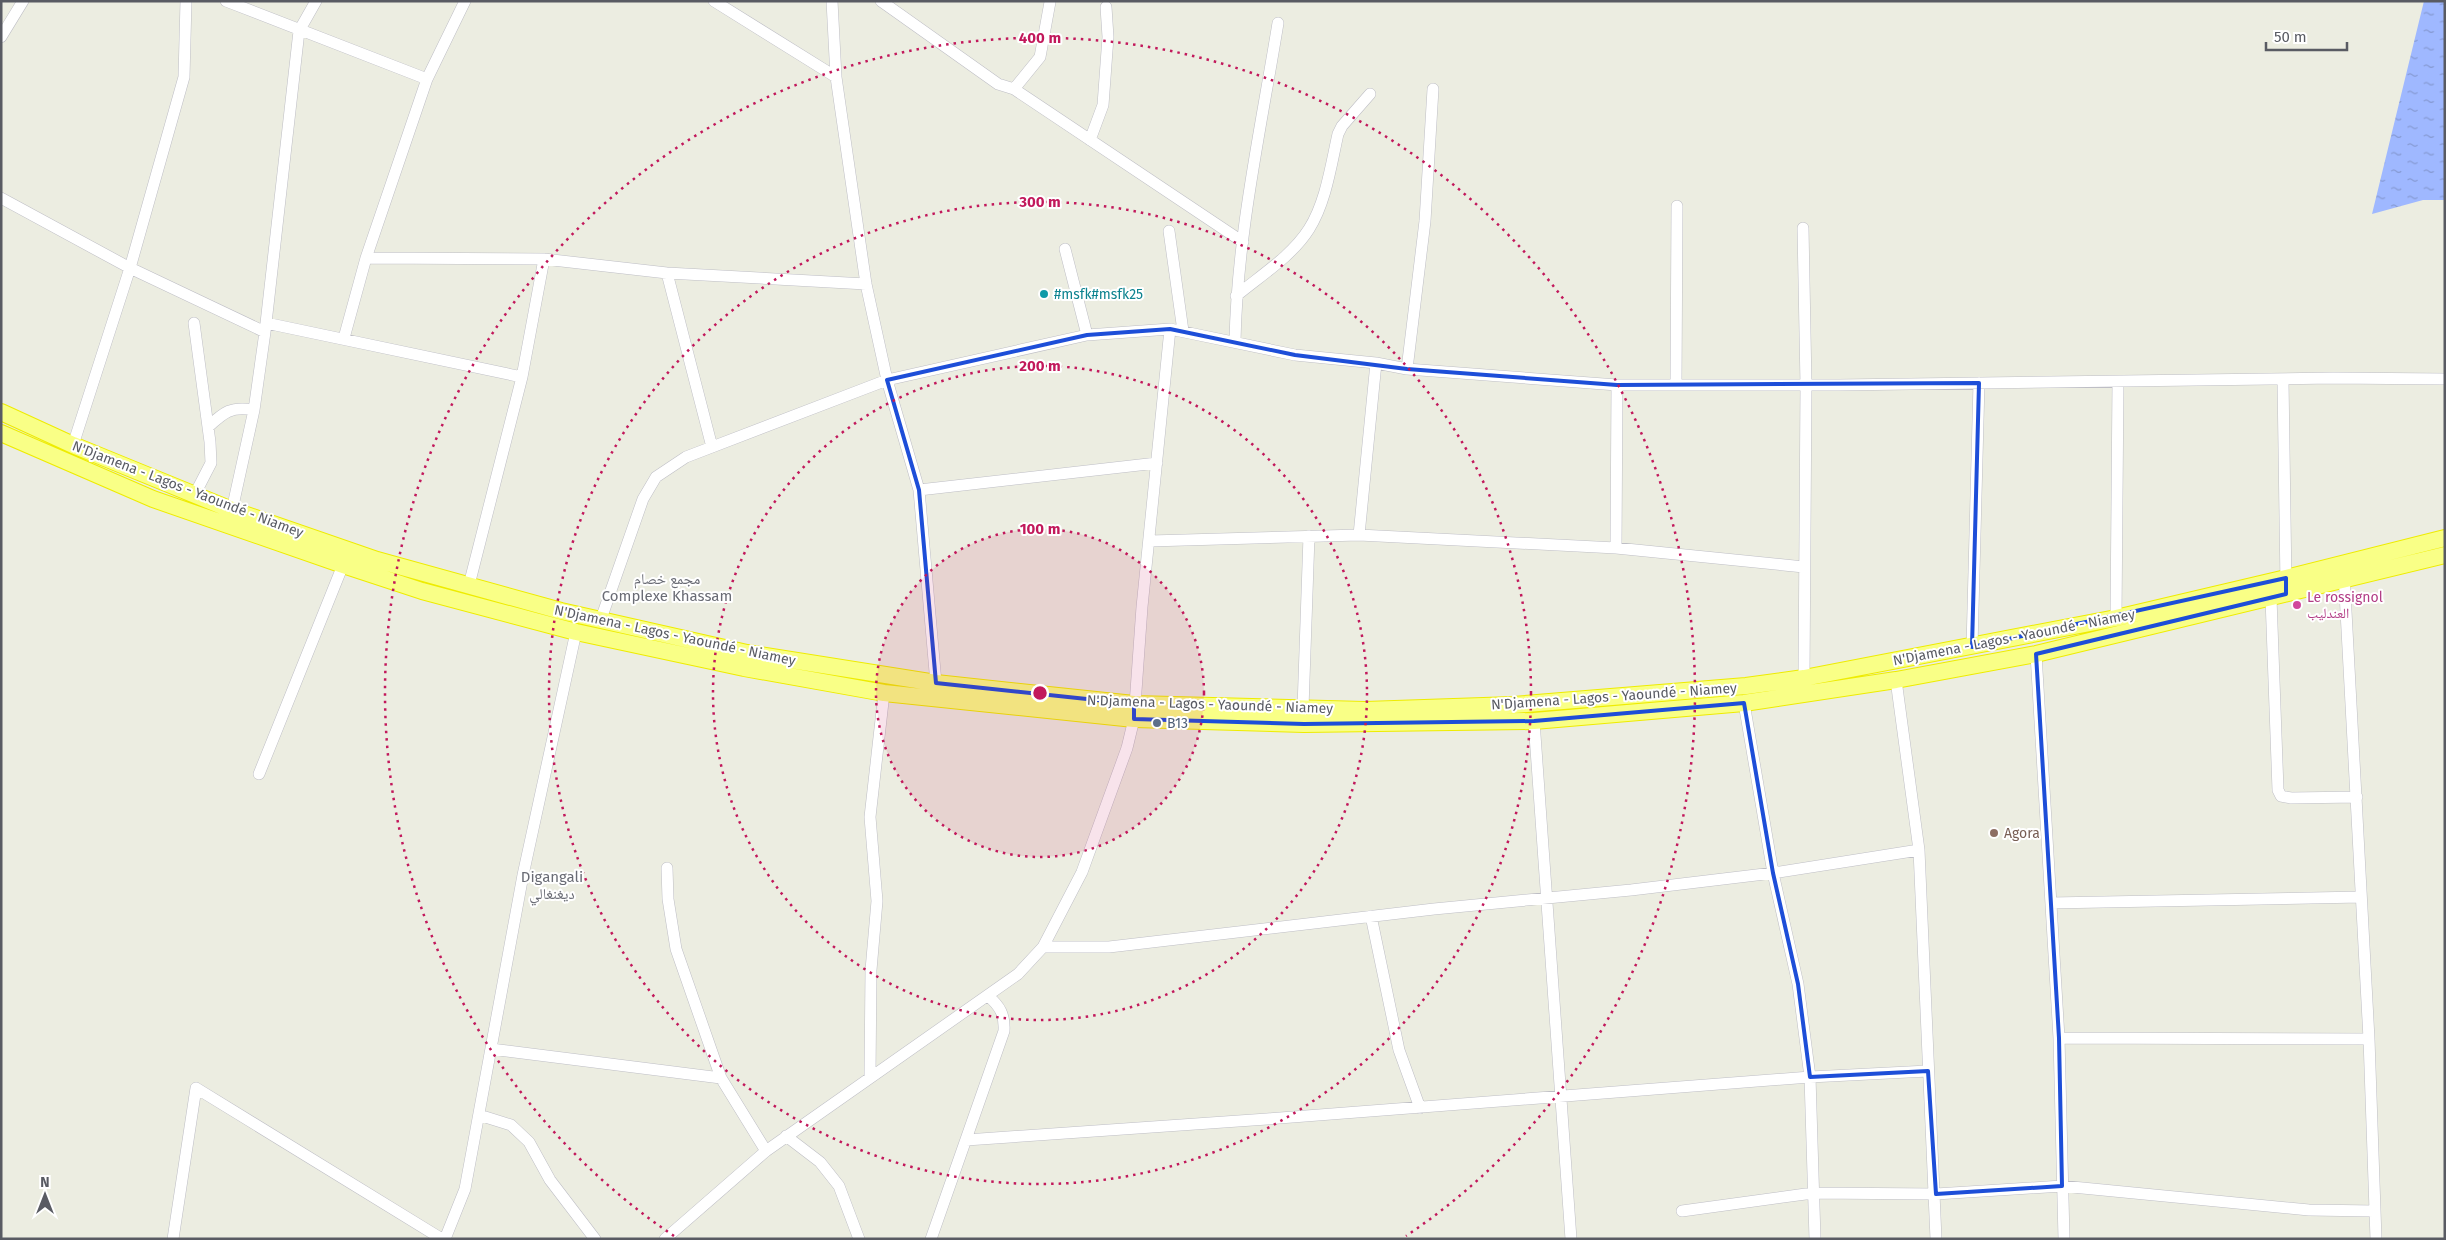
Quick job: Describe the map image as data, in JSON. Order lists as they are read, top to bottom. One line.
{"streets":{"highway":["N'Djamena - Lagos - Yaoundé - Niamey"]},"districts":["مجمع خصام Complexe Khassam","Digangali ديغنغالي"],"places":["#msfk#msfk25","Le rossignol العندليب","B13","Agora"],"scale_bar":"50 m","north":"top","rings":["400 m","300 m","200 m","100 m"]}
